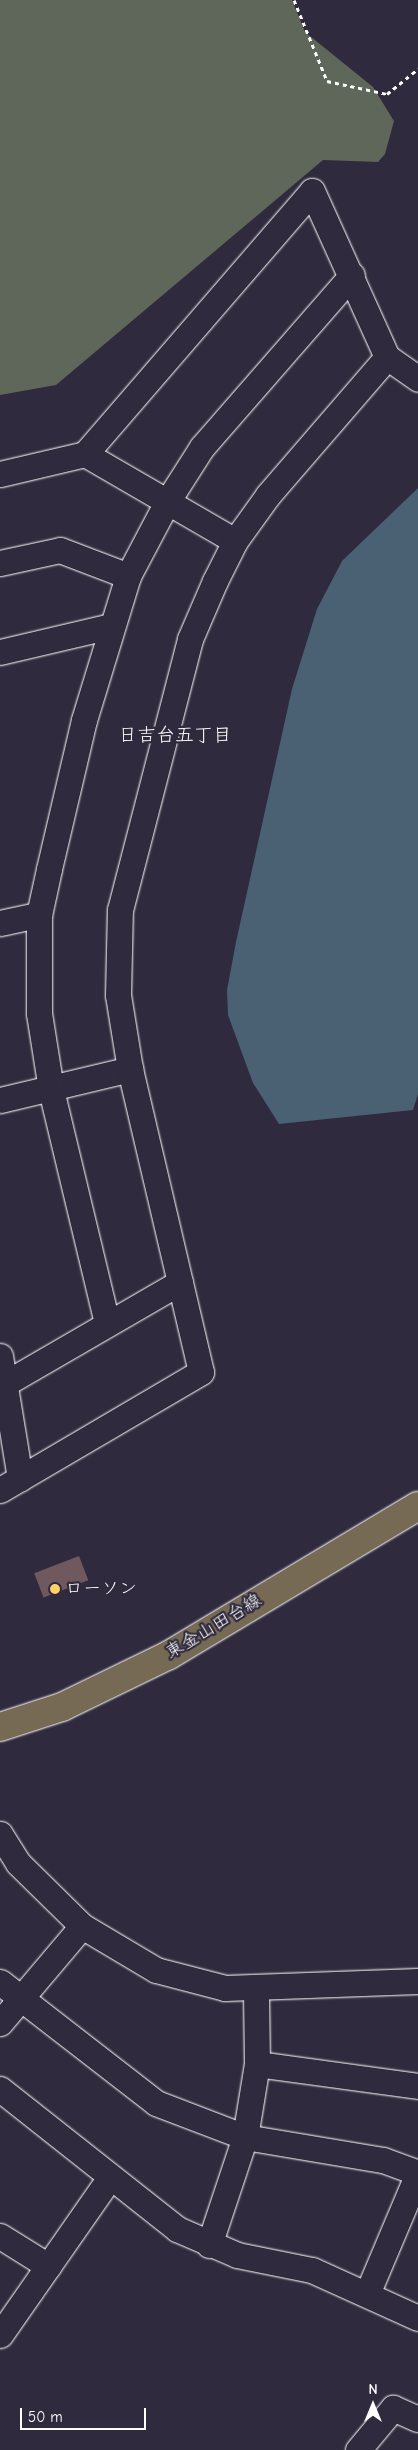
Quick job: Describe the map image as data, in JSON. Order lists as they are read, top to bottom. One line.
{"streets":{"main road":["東金山田台線"]},"districts":["日吉台五丁目"],"places":["ローソン"],"scale_bar":"50 m","north":"top"}
